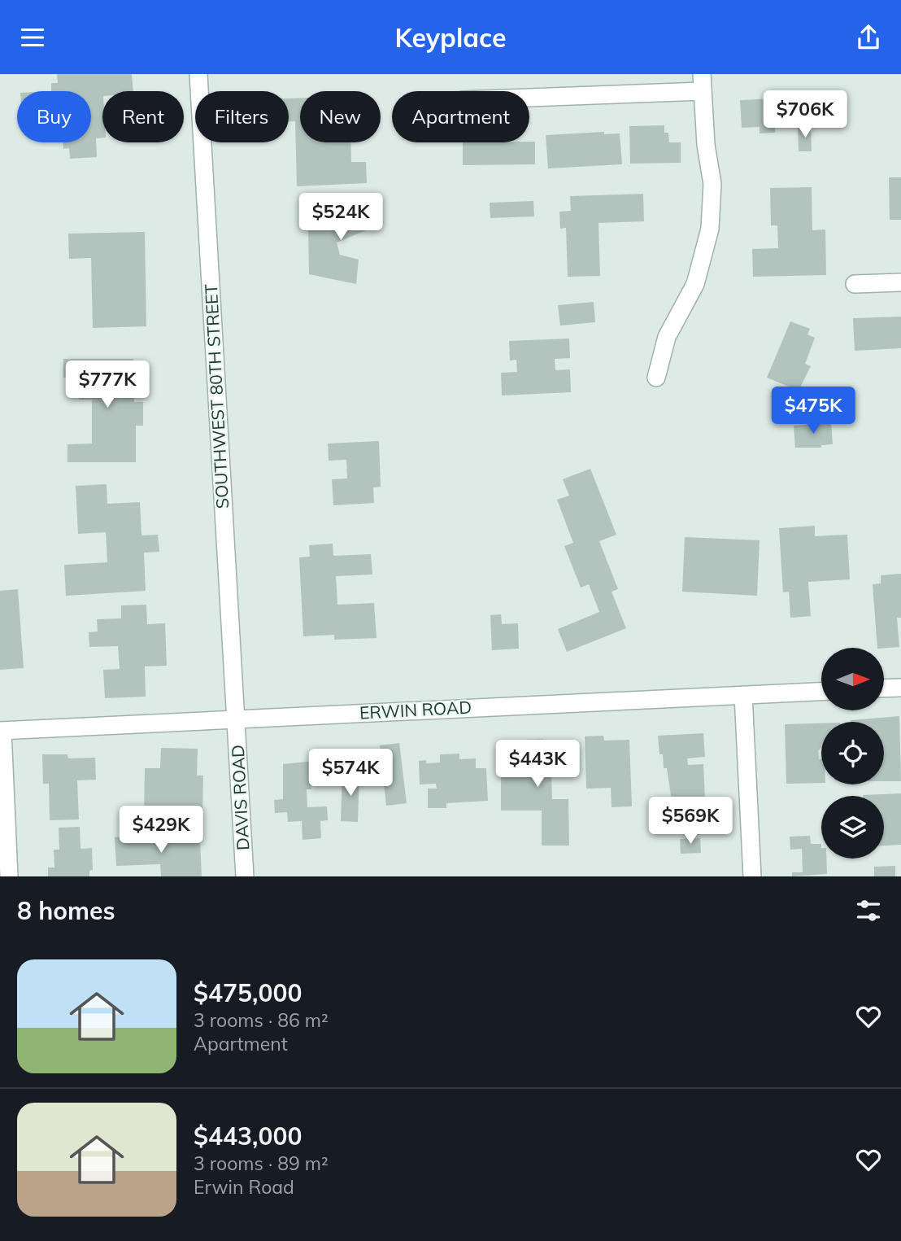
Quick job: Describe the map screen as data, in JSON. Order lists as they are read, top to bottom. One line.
{"streets":{"street":["SOUTHWEST 80TH STREET","ERWIN ROAD","DAVIS ROAD"]},"crossings":[["SOUTHWEST 80TH STREET","ERWIN ROAD"],["SOUTHWEST 80TH STREET","DAVIS ROAD"],["ERWIN ROAD","DAVIS ROAD"]],"north":"right","page":{"header":"Keyplace","price":["$706K","$524K","$777K","$475K","$443K","$574K","$569K","$429K"],"chip":["Buy","Rent","Filters","New","Apartment"],"heading":"8 homes","list":[{"name":"$475,000","note":"3 rooms · 86 m² · Apartment"},{"name":"$443,000","note":"3 rooms · 89 m² · Erwin Road"}]}}
